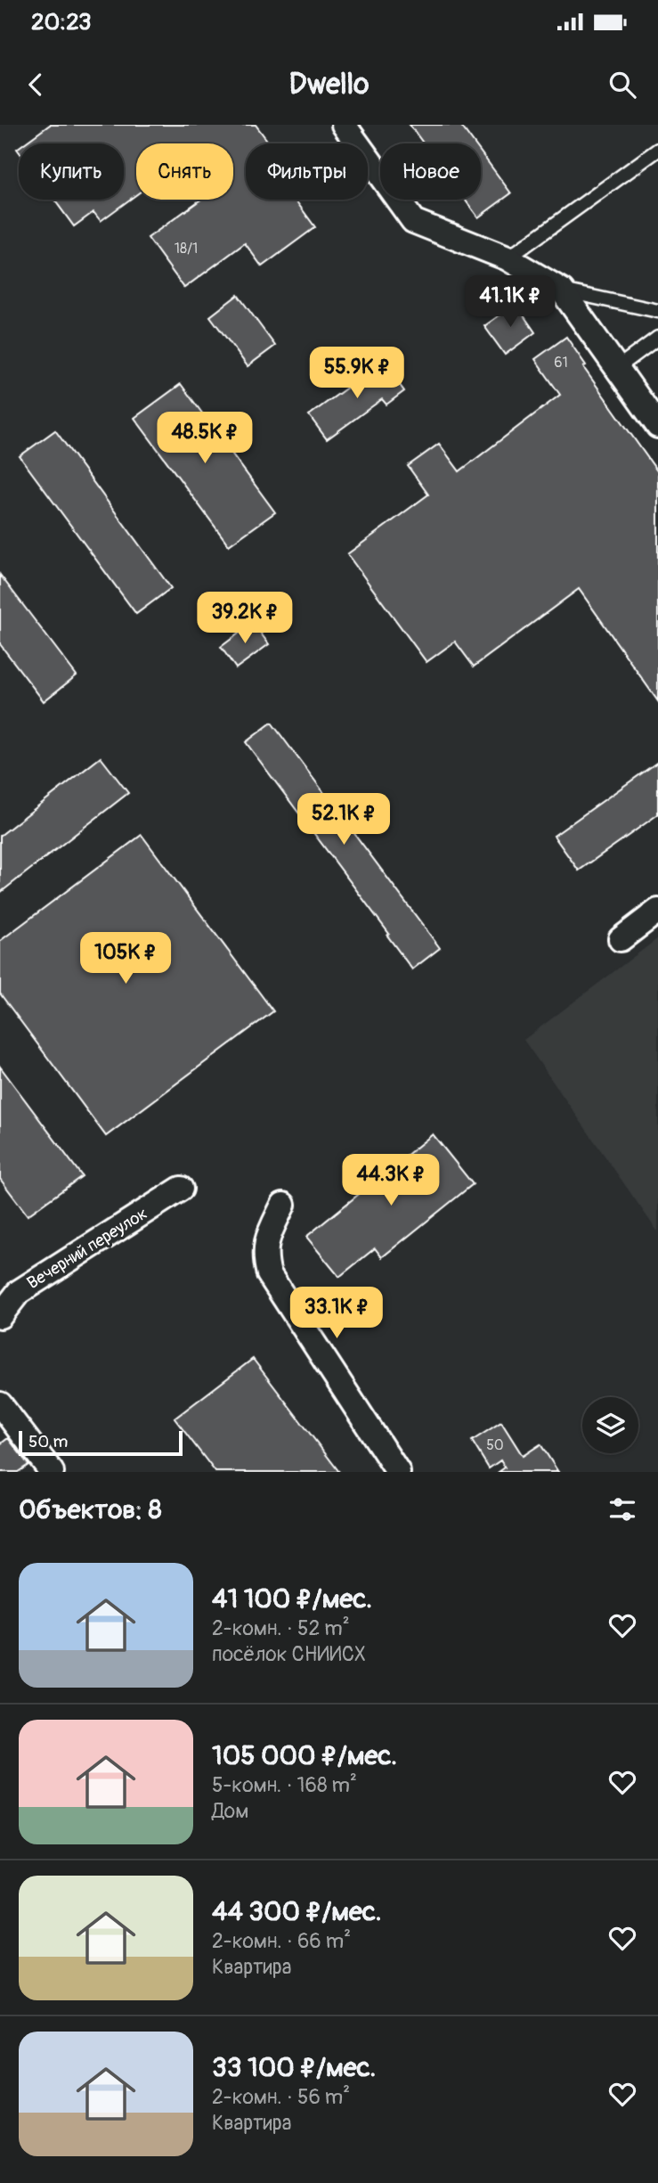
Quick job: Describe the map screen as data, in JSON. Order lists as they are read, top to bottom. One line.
{"streets":{"street":["Вечерний переулок"]},"house_numbers":["18/1","61","50"],"scale_bar":"50 m","page":{"status":"20:23","header":"Dwello","chip":["Купить","Снять","Фильтры","Новое"],"price":["41.1K ₽","55.9K ₽","48.5K ₽","39.2K ₽","52.1K ₽","105K ₽","44.3K ₽","33.1K ₽"],"scale":"50 m","heading":"Объектов: 8","list":[{"name":"41 100 ₽/мес.","note":"2-комн. · 52 m² · посёлок СНИИСХ"},{"name":"105 000 ₽/мес.","note":"5-комн. · 168 m² · Дом"},{"name":"44 300 ₽/мес.","note":"2-комн. · 66 m² · Квартира"},{"name":"33 100 ₽/мес.","note":"2-комн. · 56 m² · Квартира"}]}}
